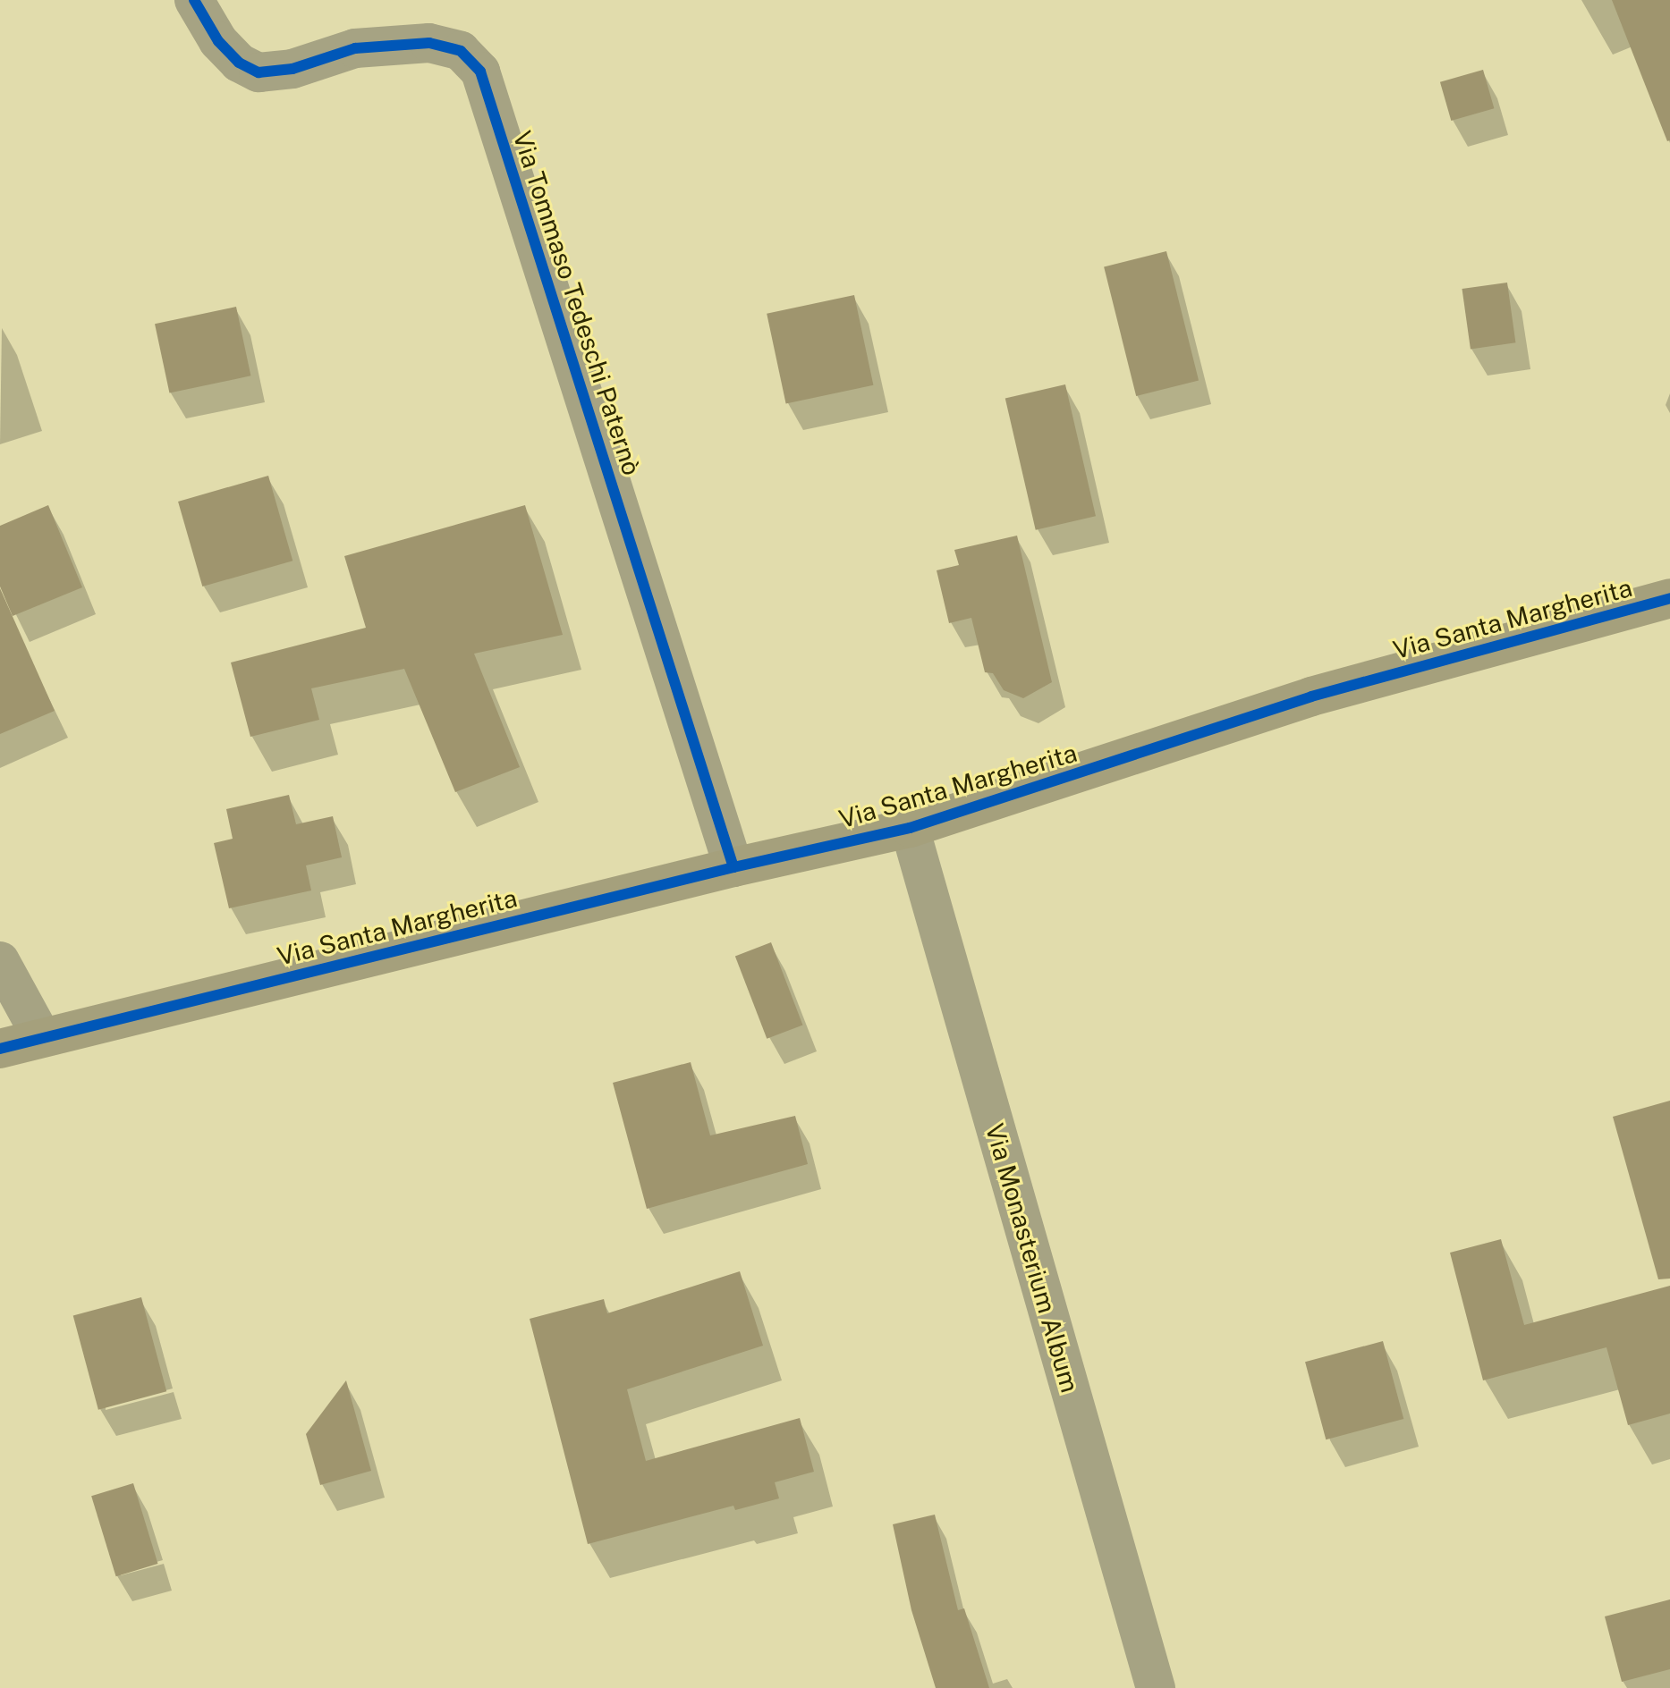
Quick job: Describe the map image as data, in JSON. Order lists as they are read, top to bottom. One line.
{"streets":{"street":["Via Tommaso Tedeschi Paternò","Via Santa Margherita","Via Monasterium Album"]},"crossings":[["Via Tommaso Tedeschi Paternò","Via Santa Margherita"],["Via Santa Margherita","Via Monasterium Album"]]}
